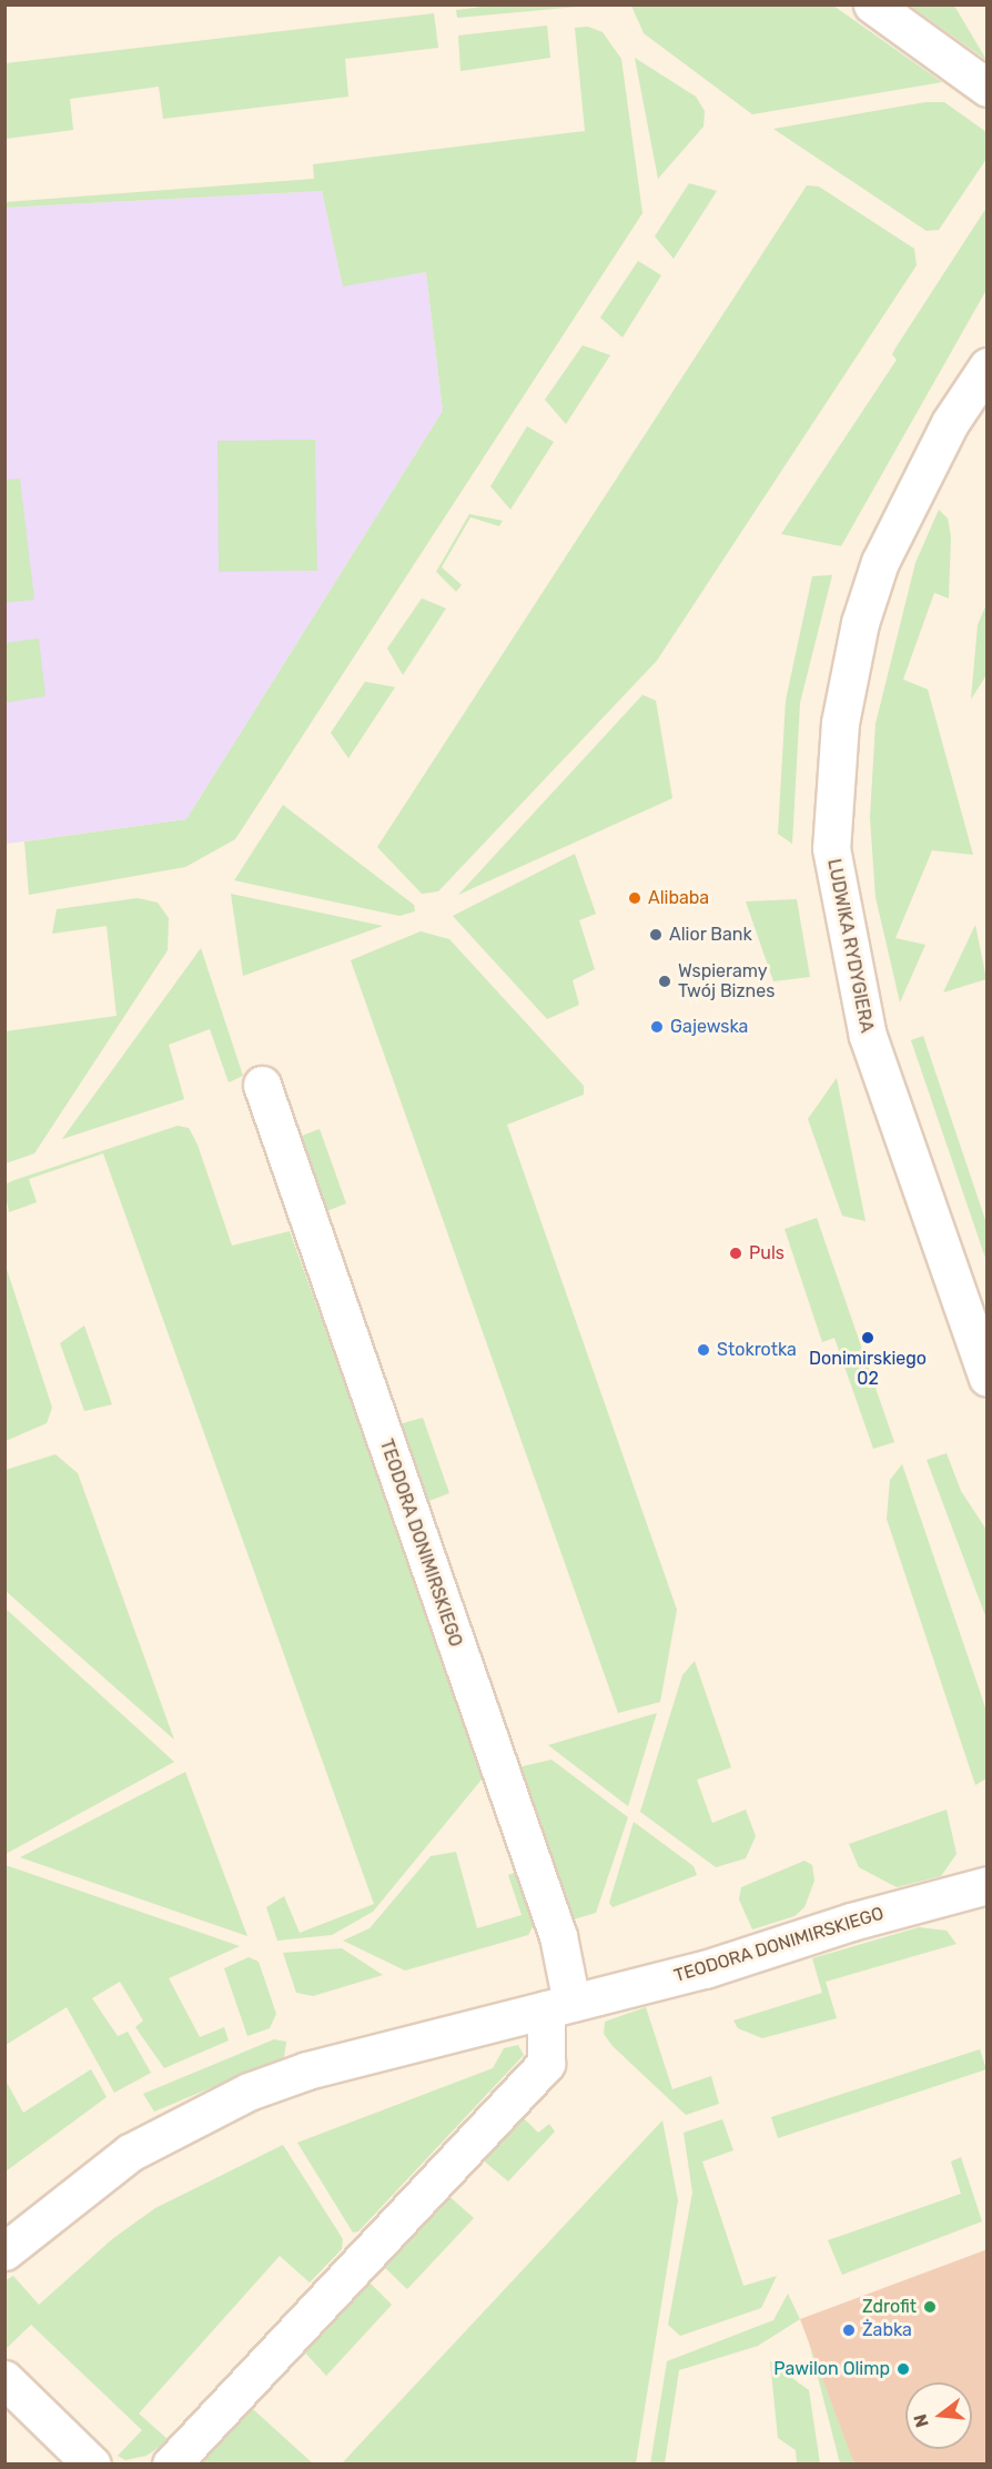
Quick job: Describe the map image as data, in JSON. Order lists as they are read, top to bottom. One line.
{"streets":{"street":["LUDWIKA RYDYGIERA","TEODORA DONIMIRSKIEGO"]},"places":["Alibaba","Alior Bank","Wspieramy Twój Biznes","Gajewska","Puls","Donimirskiego 02","Stokrotka","Zdrofit","Żabka","Pawilon Olimp"],"north":"left"}
